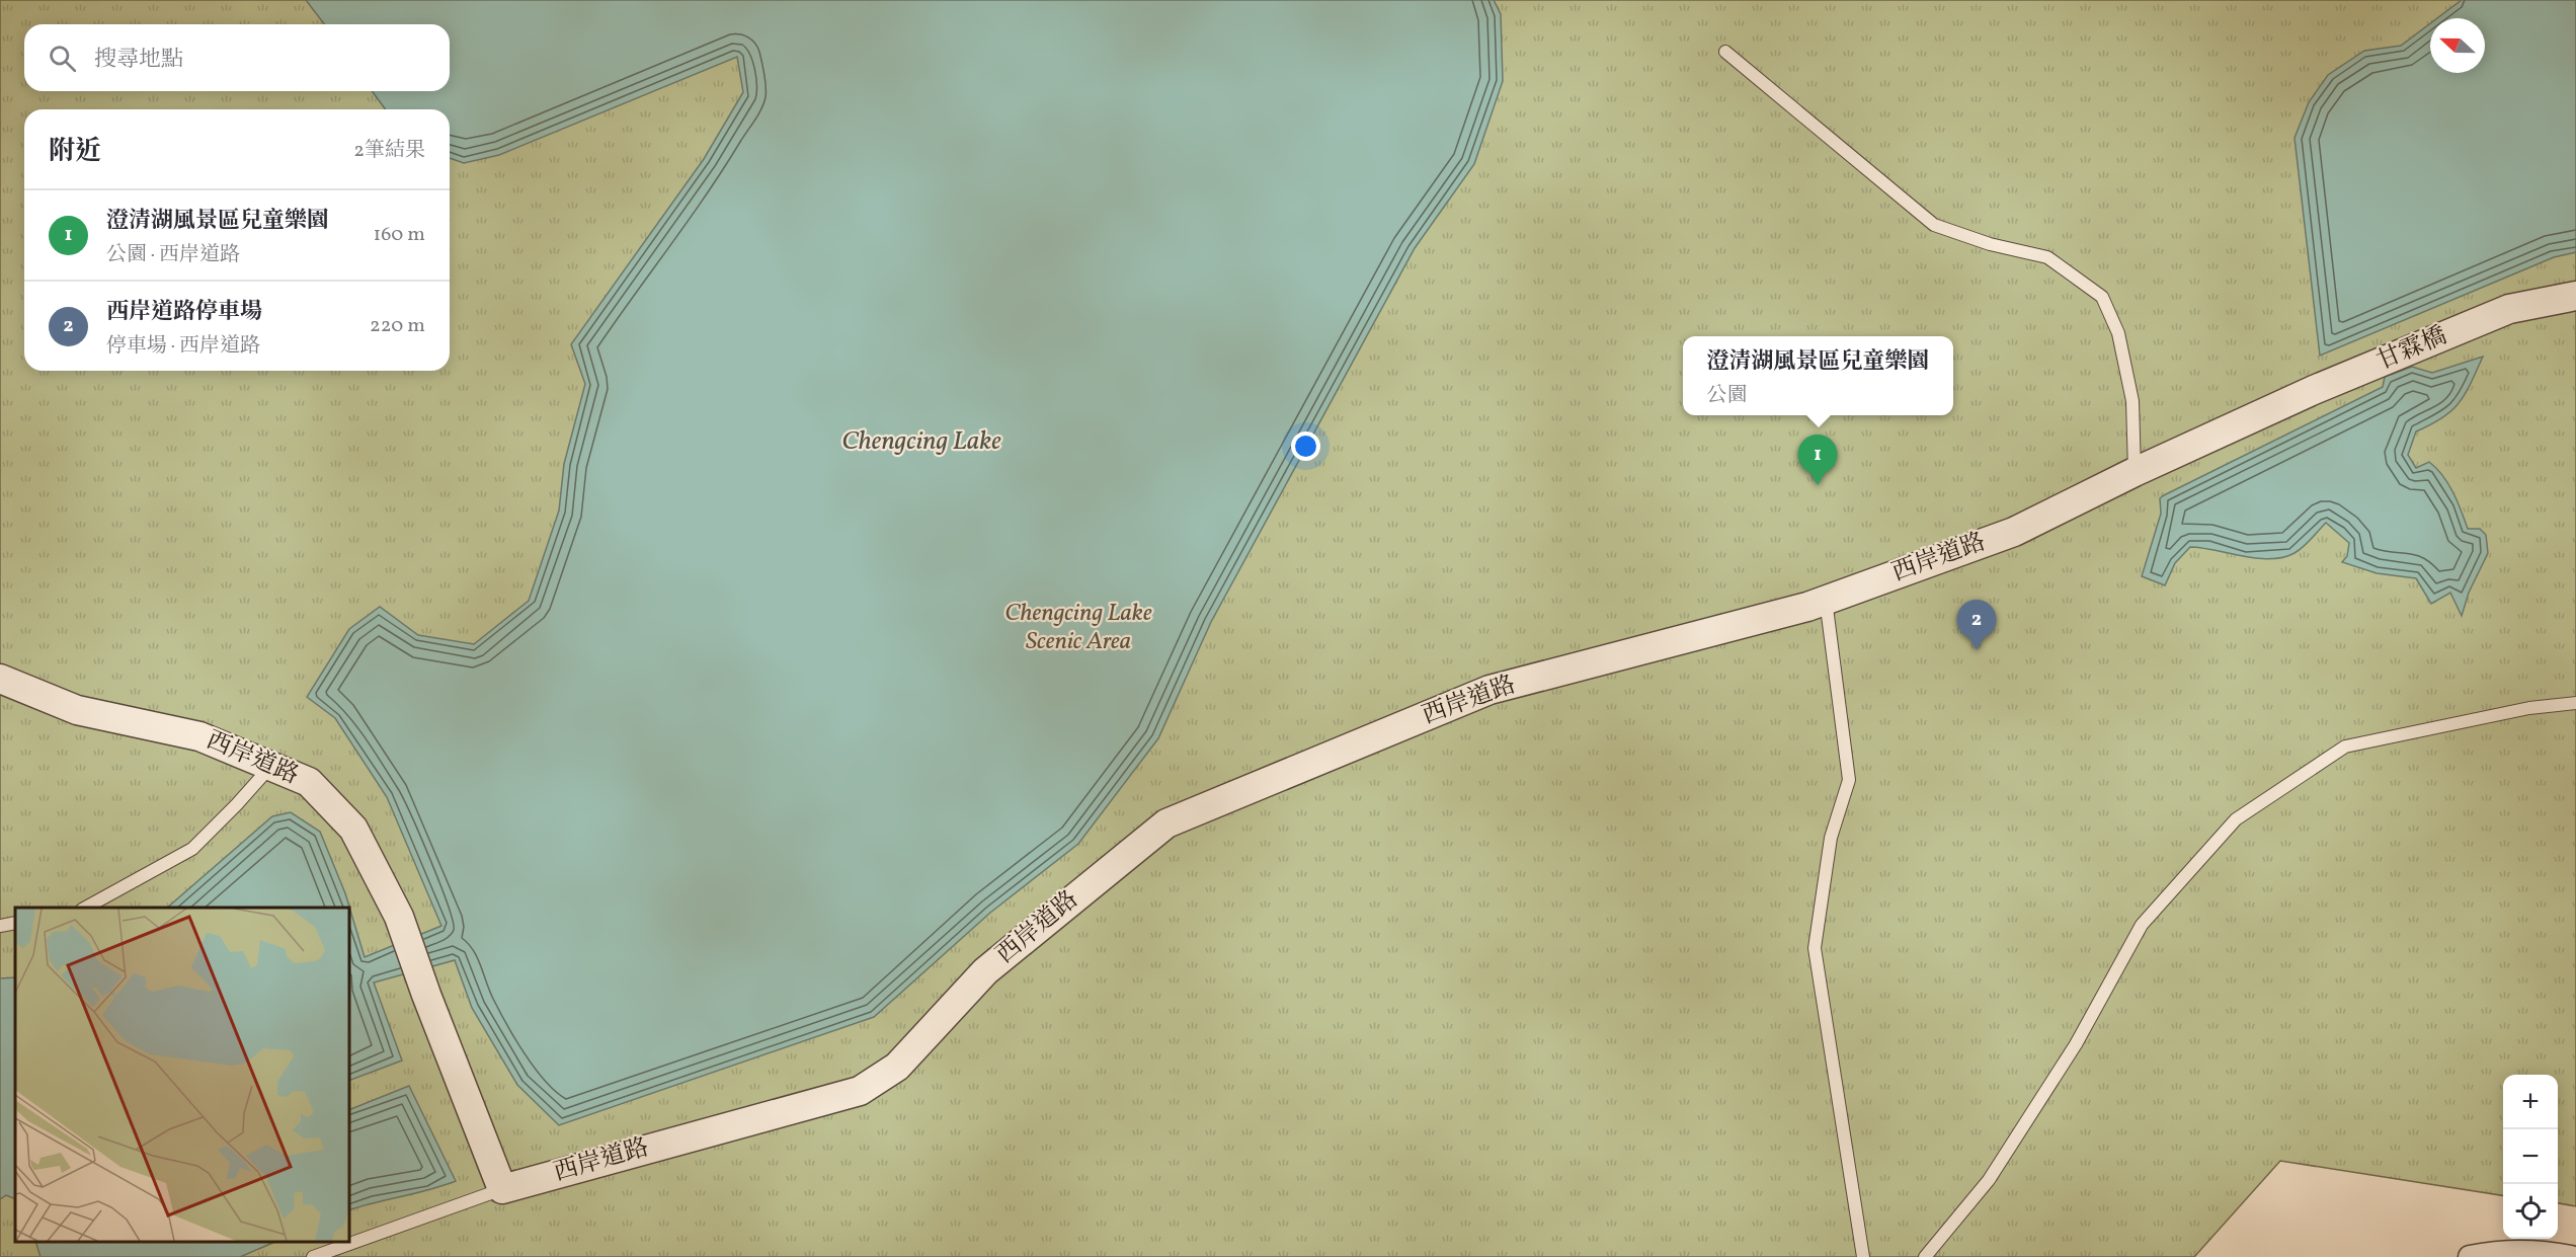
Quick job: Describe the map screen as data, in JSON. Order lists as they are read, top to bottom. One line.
{"streets":{"street":["甘霖橋","西岸道路"]},"crossings":[["甘霖橋","西岸道路"]],"water":["Chengcing Lake"],"parks":["Chengcing Lake Scenic Area"],"north":"left","page":{"search":"搜尋地點","heading":["附近","2筆結果"],"list":[{"mark":"1","name":"澄清湖風景區兒童樂園","note":"公園 · 西岸道路","value":"160 m"},{"mark":"2","name":"西岸道路停車場","note":"停車場 · 西岸道路","value":"220 m"}],"popup":["澄清湖風景區兒童樂園","公園"],"pins":["1","2"],"map_buttons":["+","−"]}}
